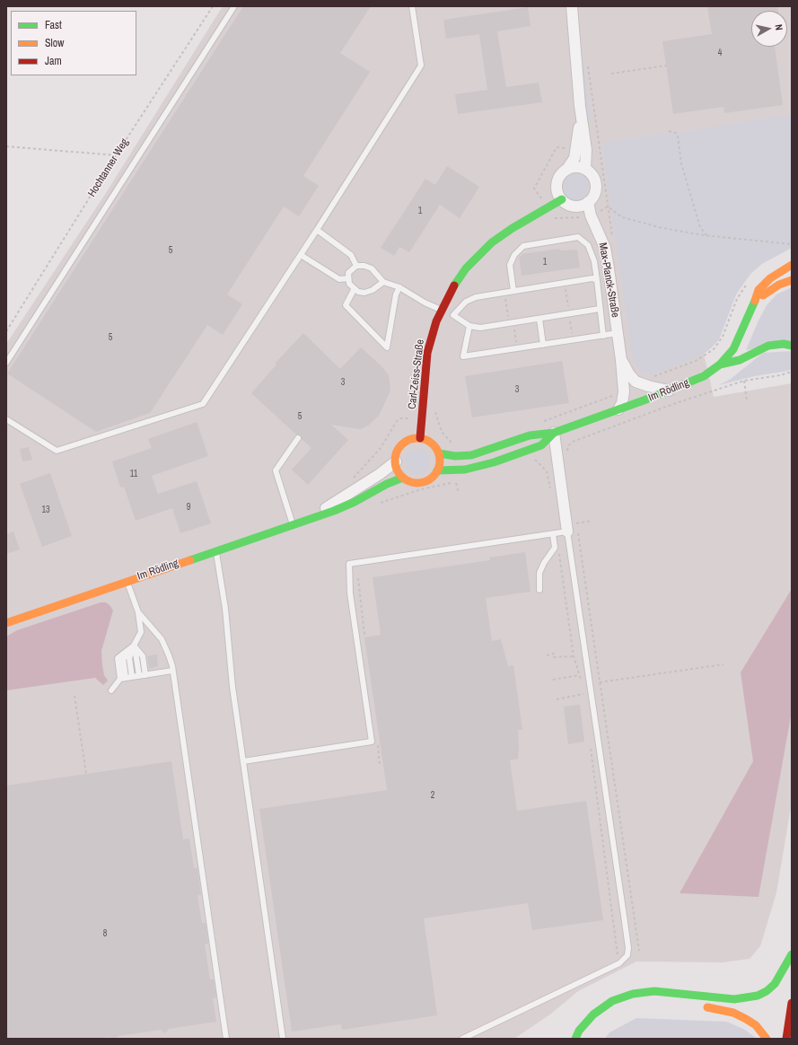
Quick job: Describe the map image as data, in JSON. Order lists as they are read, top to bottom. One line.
{"streets":{"main road":["Carl-Zeiss-Straße","Im Rödling"],"street":["Max-Planck-Straße"],"path":["Hochtanner Weg"]},"crossings":[["Max-Planck-Straße","Carl-Zeiss-Straße"],["Max-Planck-Straße","Im Rödling"],["Carl-Zeiss-Straße","Im Rödling"]],"house_numbers":["4","1","5","1","5","3","3","5","11","9","13","2","8"],"legend":["Fast","Slow","Jam"],"north":"right"}
